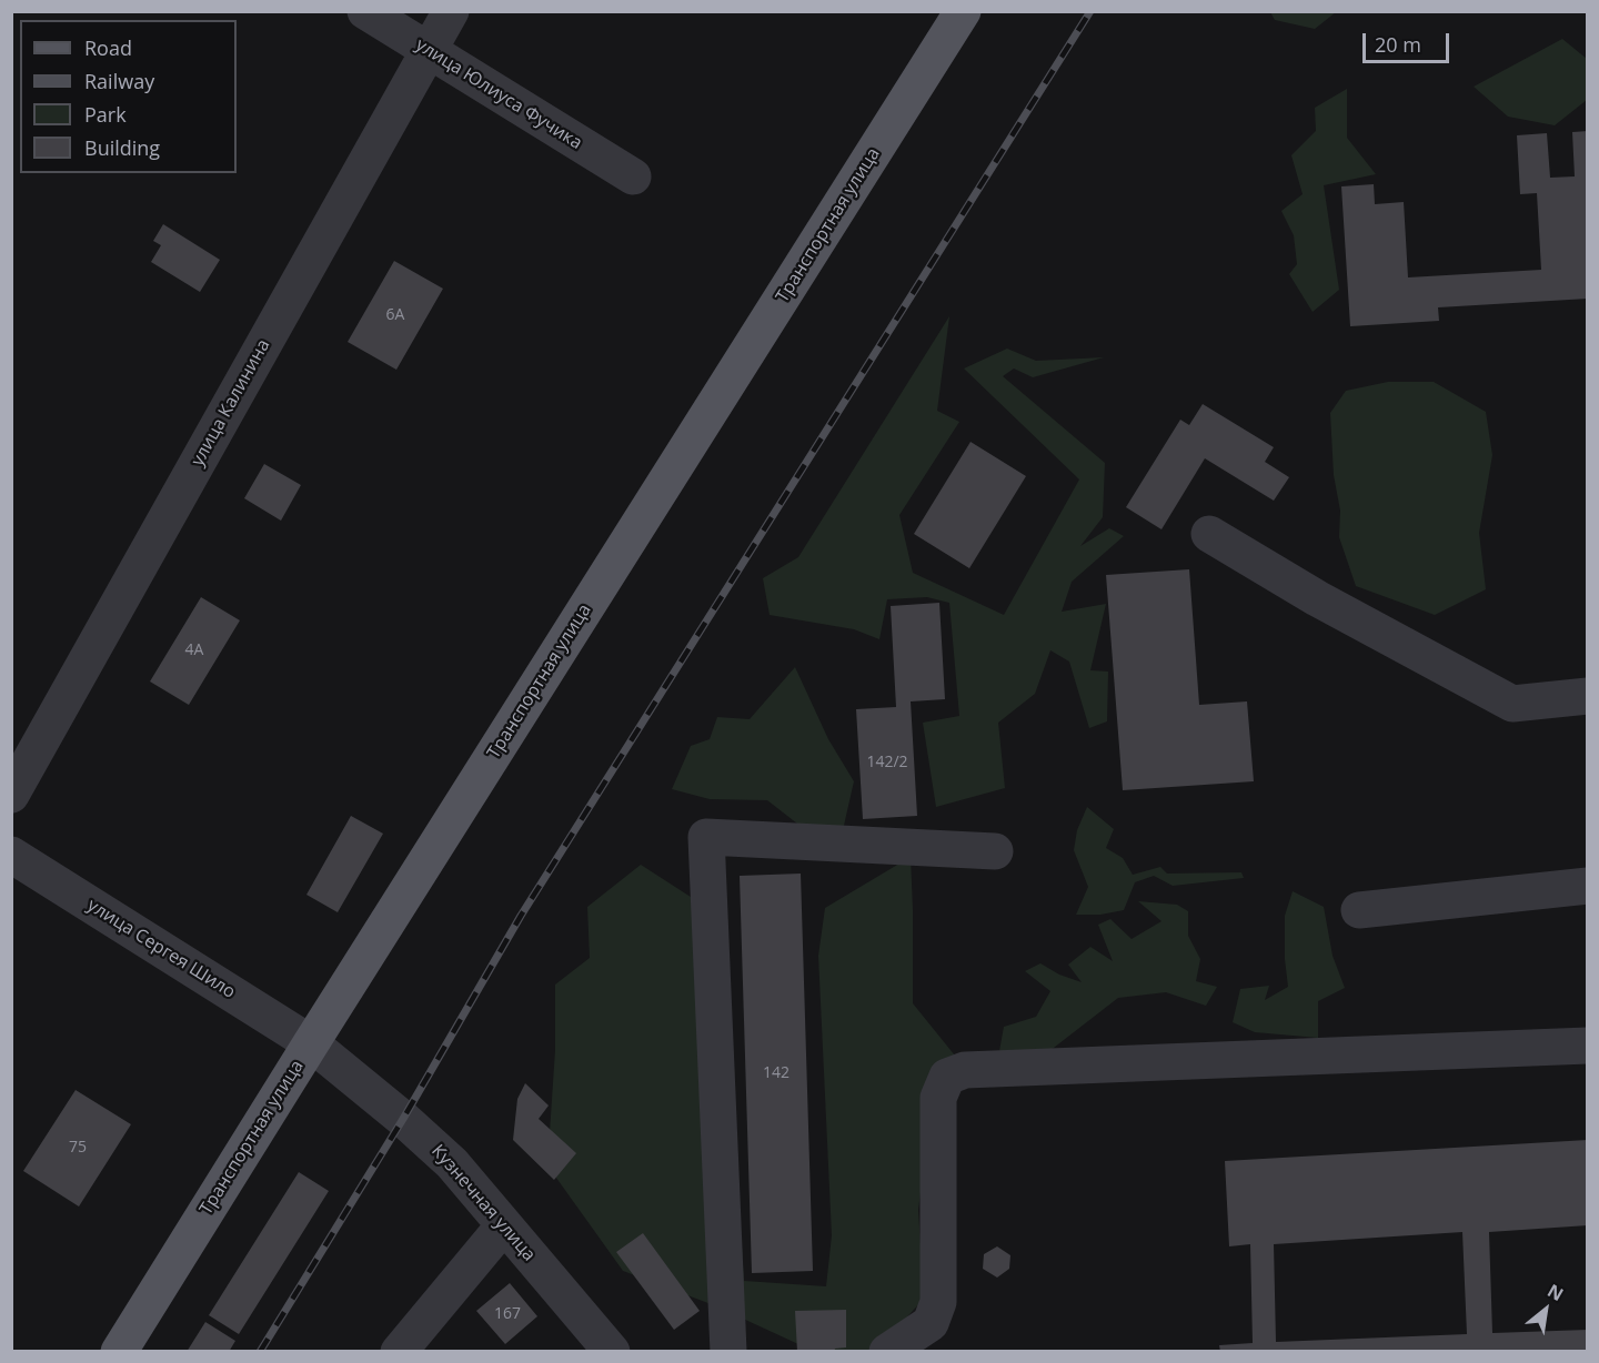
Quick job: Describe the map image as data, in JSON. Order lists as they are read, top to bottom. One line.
{"streets":{"main road":["Транспортная улица"],"street":["улица Юлиуса Фучика","улица Калинина","улица Сергея Шило","Кузнечная улица"]},"crossings":[["улица Юлиуса Фучика","улица Калинина"],["Транспортная улица","улица Сергея Шило"],["Транспортная улица","Кузнечная улица"],["улица Сергея Шило","Кузнечная улица"]],"house_numbers":["6А","4А","142/2","142","75","167"],"legend":["Road","Railway","Park","Building"],"scale_bar":"20 m","north":"top right"}
